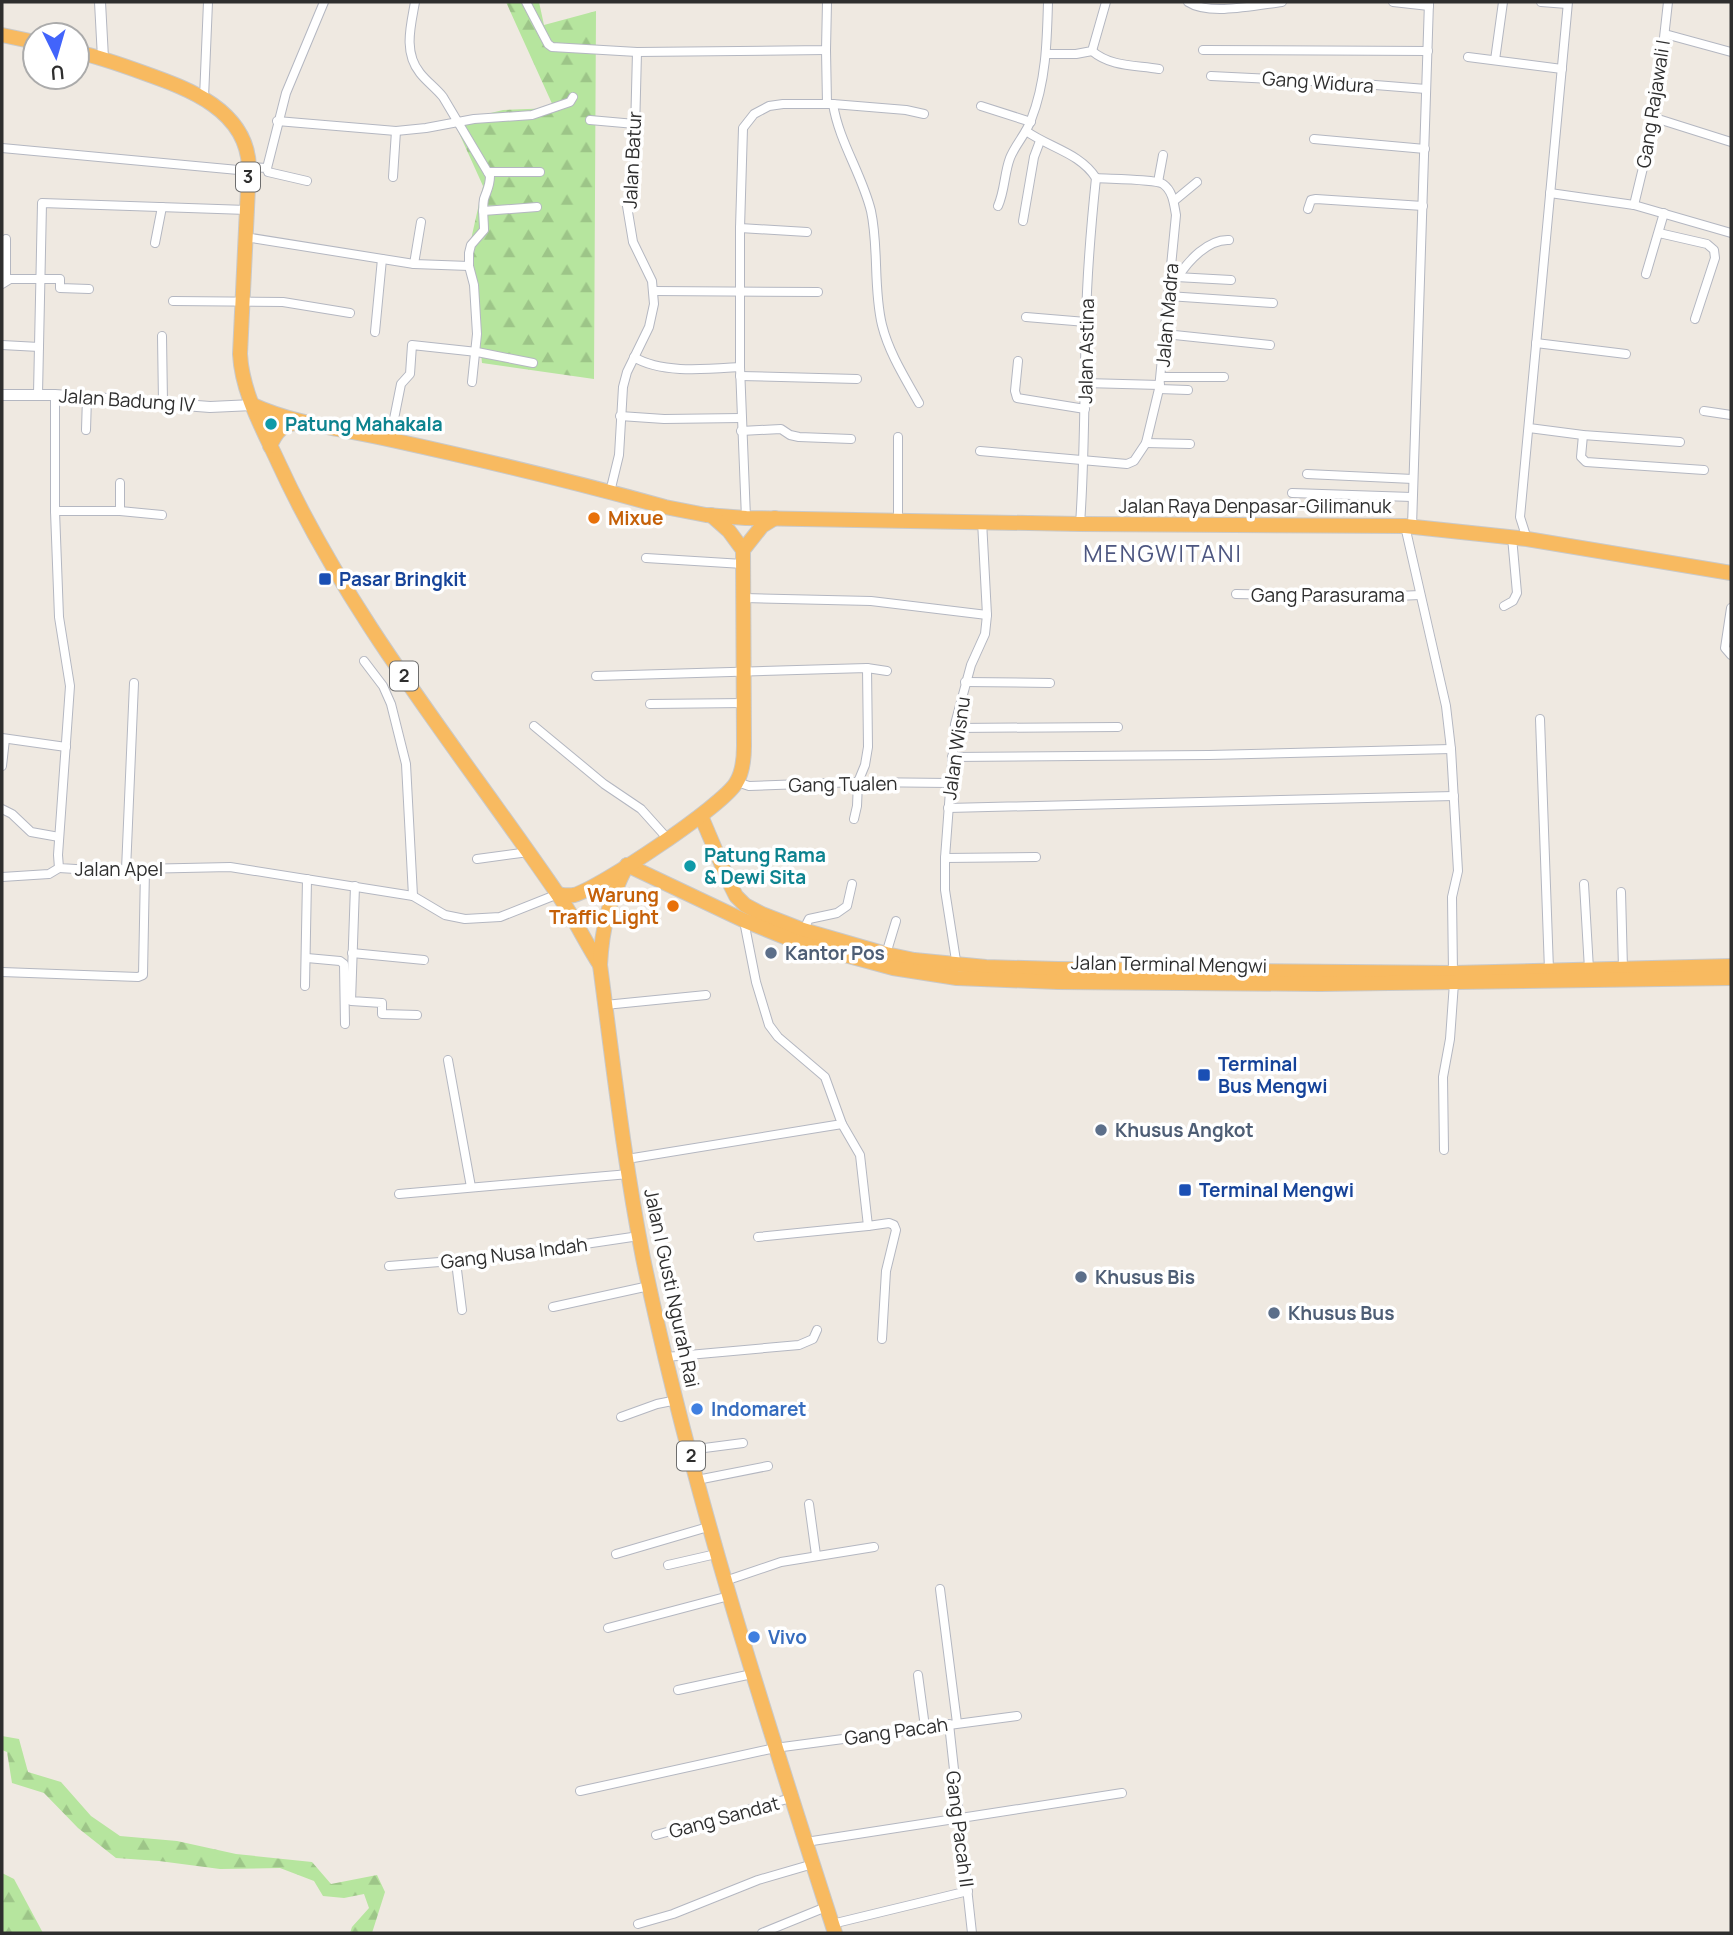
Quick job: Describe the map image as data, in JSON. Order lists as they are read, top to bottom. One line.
{"streets":{"highway":["3","Jalan Raya Denpasar-Gilimanuk","2","Jalan Terminal Mengwi","Jalan I Gusti Ngurah Rai"],"street":["Gang Widura","Gang Rajawali I","Jalan Batur","Jalan Madra","Jalan Astina","Jalan Badung IV","Gang Parasurama","Jalan Wisnu","Gang Tualen","Jalan Apel","Gang Nusa Indah","Gang Pacah","Gang Sandat","Gang Pacah II"]},"crossings":[["Jalan Batur","Jalan Raya Denpasar-Gilimanuk"],["3","Jalan Badung IV"],["3","Jalan Raya Denpasar-Gilimanuk"],["3","2"],["Jalan Astina","Jalan Raya Denpasar-Gilimanuk"],["Jalan Badung IV","Jalan Raya Denpasar-Gilimanuk"],["Jalan Badung IV","Jalan Apel"],["Jalan Raya Denpasar-Gilimanuk","Jalan Wisnu"],["2","Jalan Apel"],["2","Jalan Terminal Mengwi"],["2","Jalan I Gusti Ngurah Rai"],["Jalan Wisnu","Gang Tualen"],["Jalan Wisnu","Jalan Terminal Mengwi"],["Gang Nusa Indah","Jalan I Gusti Ngurah Rai"],["Jalan I Gusti Ngurah Rai","Gang Pacah"],["Jalan I Gusti Ngurah Rai","Gang Sandat"],["Gang Pacah","Gang Pacah II"]],"districts":["MENGWITANI"],"places":{"other":["Patung Mahakala","Mixue","Patung Rama & Dewi Sita","Warung Traffic Light","Kantor Pos","Khusus Angkot","Khusus Bis","Khusus Bus","Indomaret","Vivo"],"transit":["Pasar Bringkit","Terminal Bus Mengwi","Terminal Mengwi"]},"north":"bottom"}
